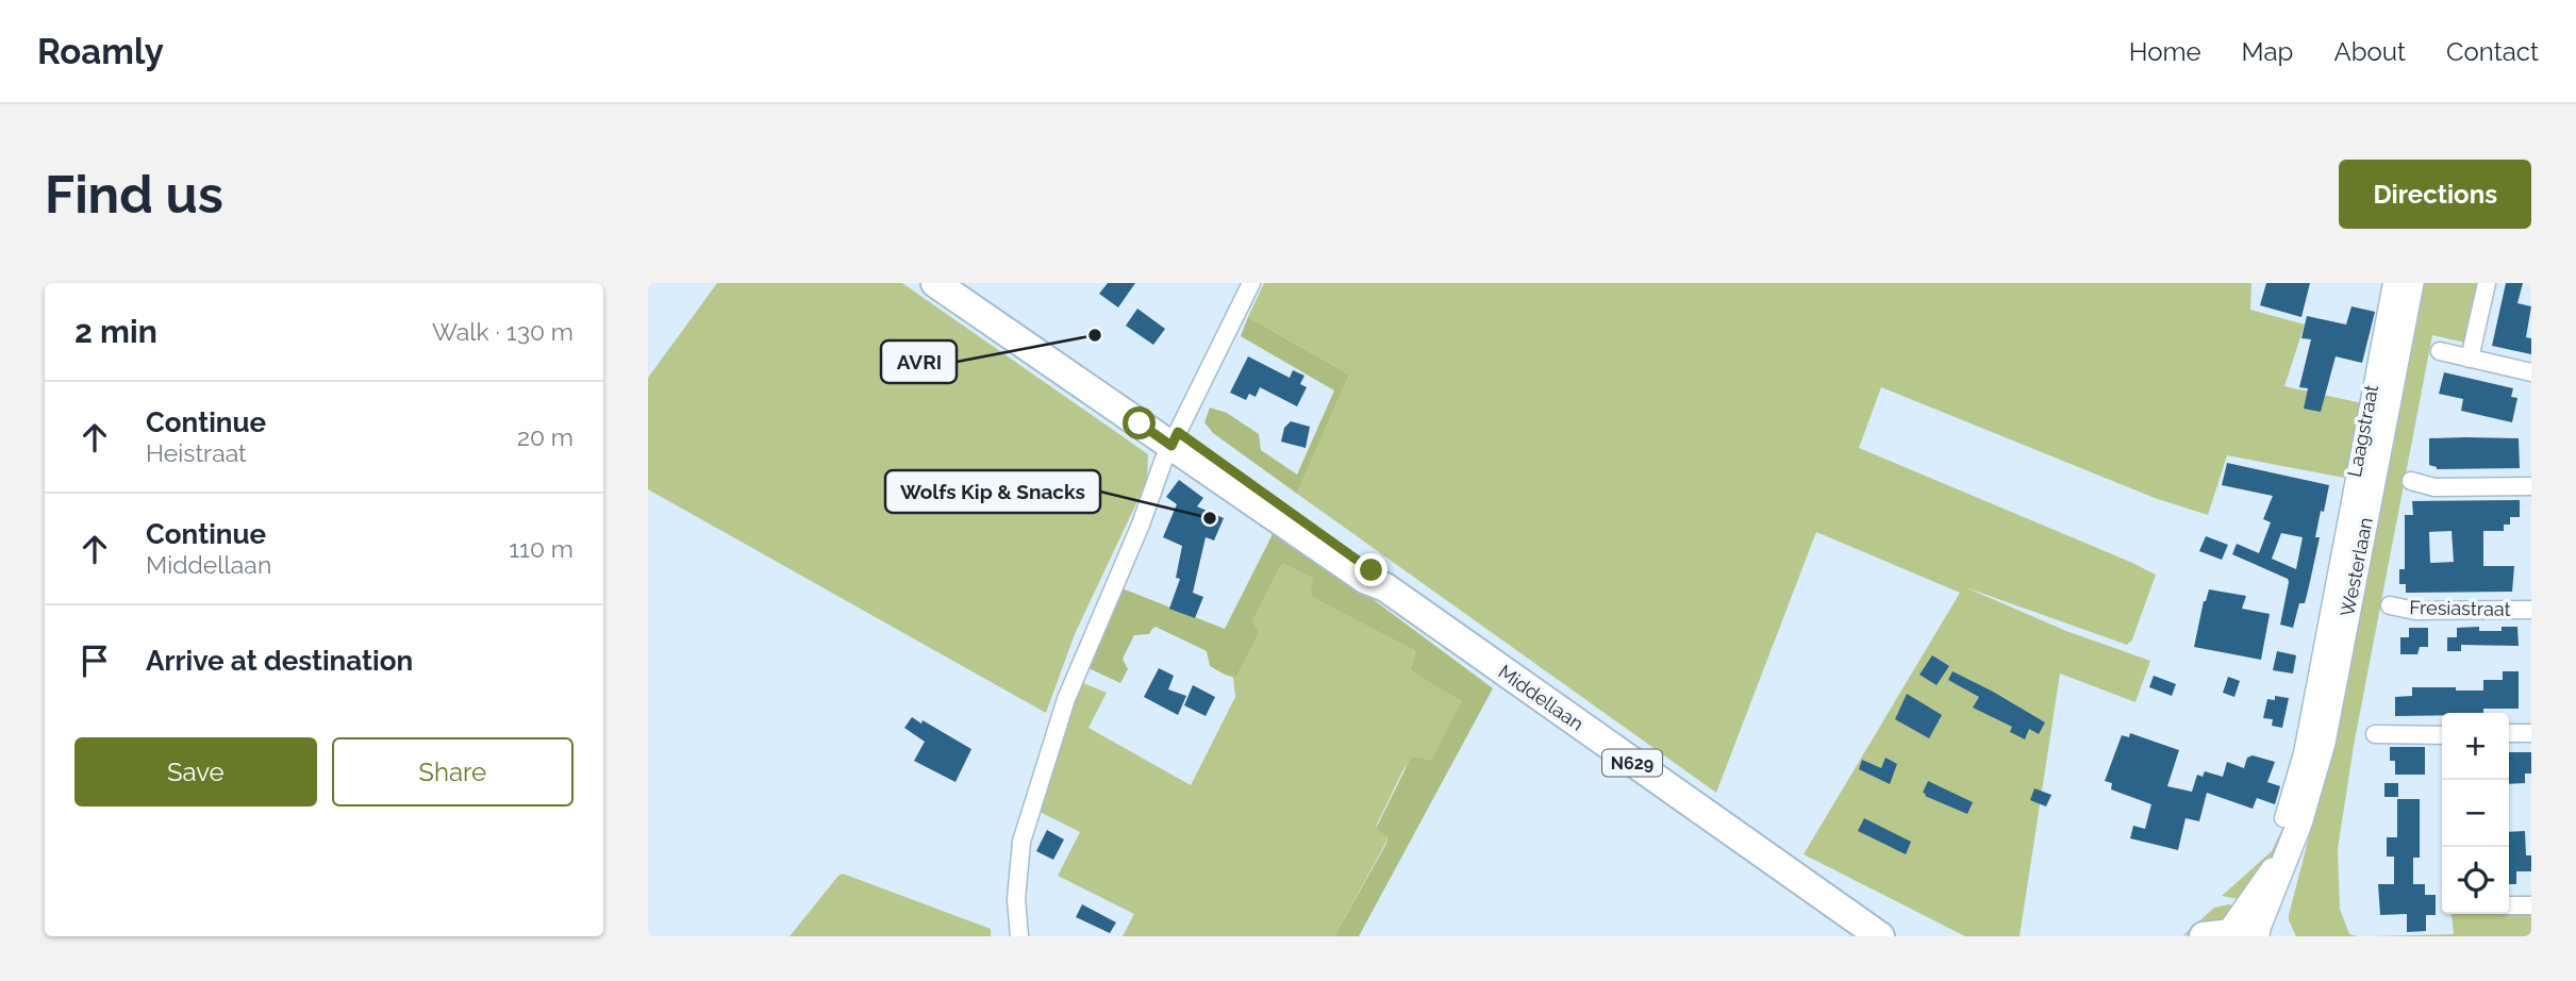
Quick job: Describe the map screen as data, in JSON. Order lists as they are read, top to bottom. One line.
{"streets":{"main road":["Middellaan","N629"],"street":["Laagstraat","Westerlaan","Fresiastraat"]},"crossings":[["Laagstraat","Westerlaan"],["Middellaan","N629"]],"places":["AVRI","Wolfs Kip & Snacks"],"page":{"header":"Roamly","nav":["Home","Map","About","Contact"],"buttons":["Directions",["Save","Share"]],"title":"Find us","heading":["2 min","Walk · 130 m"],"list":[["Continue","Heistraat","20 m"],["Continue","Middellaan","110 m"],"Arrive at destination"],"map_buttons":["+","−"]}}
